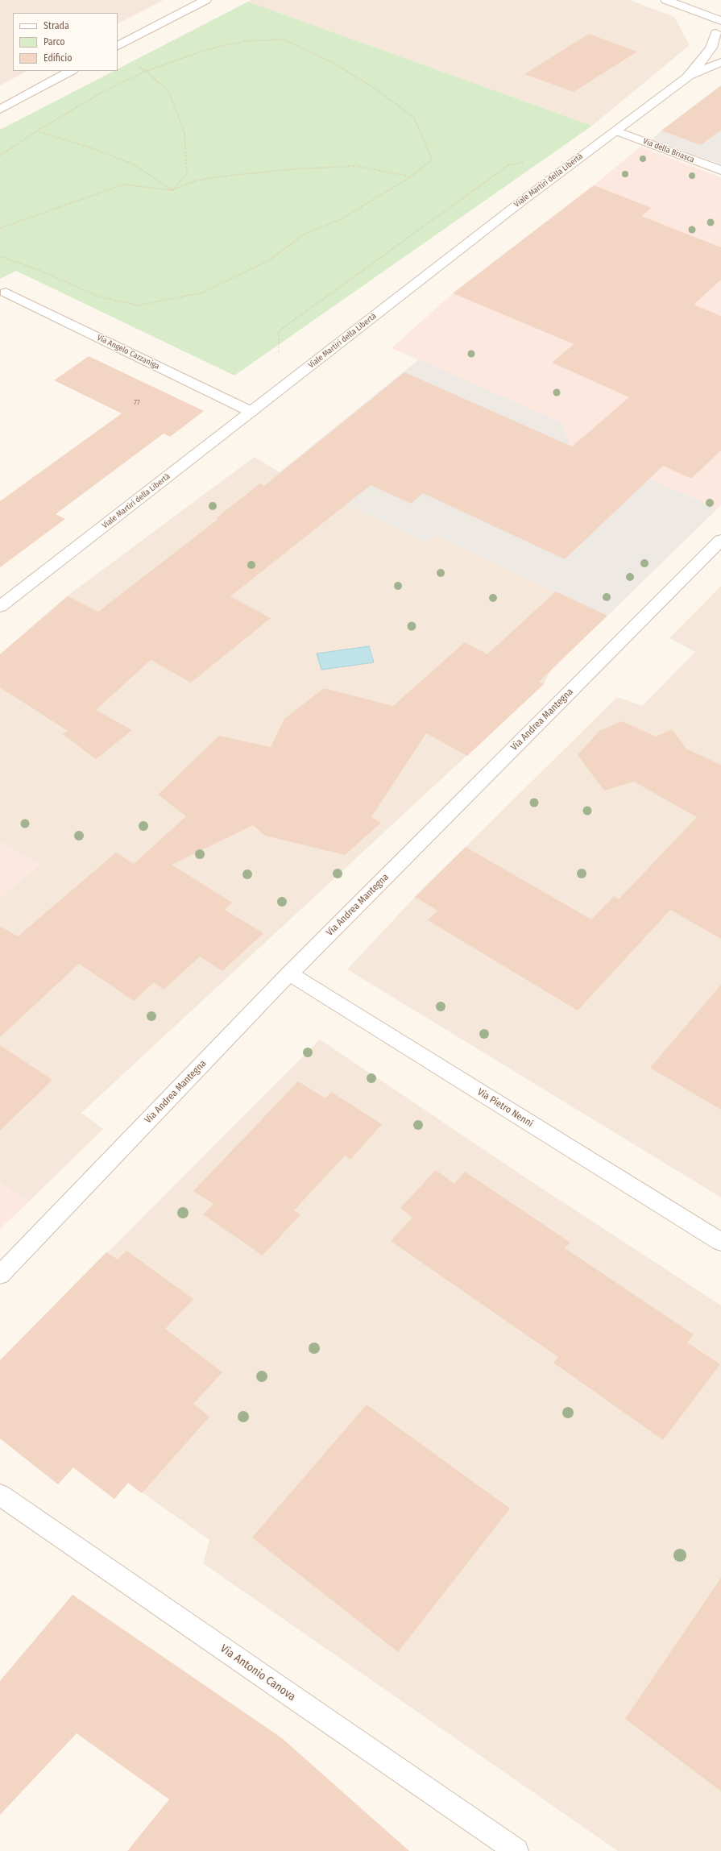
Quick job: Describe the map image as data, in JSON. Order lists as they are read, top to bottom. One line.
{"streets":{"street":["Via della Briasca","Viale Martiri della Libertà","Via Angelo Cazzaniga","Via Andrea Mantegna","Via Pietro Nenni","Via Antonio Canova"]},"crossings":[["Via della Briasca","Viale Martiri della Libertà"],["Viale Martiri della Libertà","Via Angelo Cazzaniga"],["Via Andrea Mantegna","Via Pietro Nenni"]],"house_numbers":["77"],"legend":["Strada","Parco","Edificio"]}
